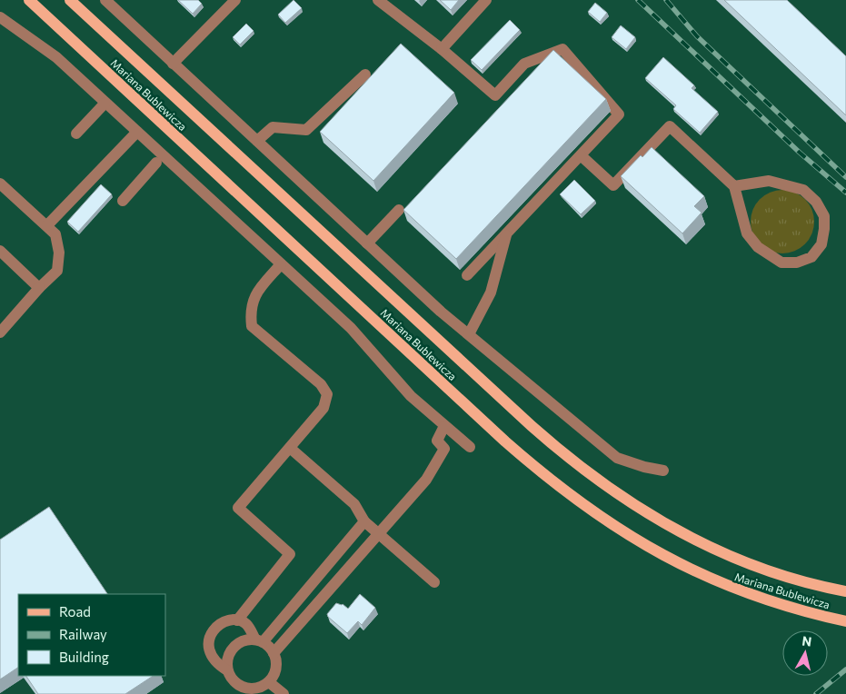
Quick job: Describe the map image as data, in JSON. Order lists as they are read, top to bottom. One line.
{"streets":{"main road":["Mariana Bublewicza"]},"legend":["Road","Railway","Building"],"north":"top"}
